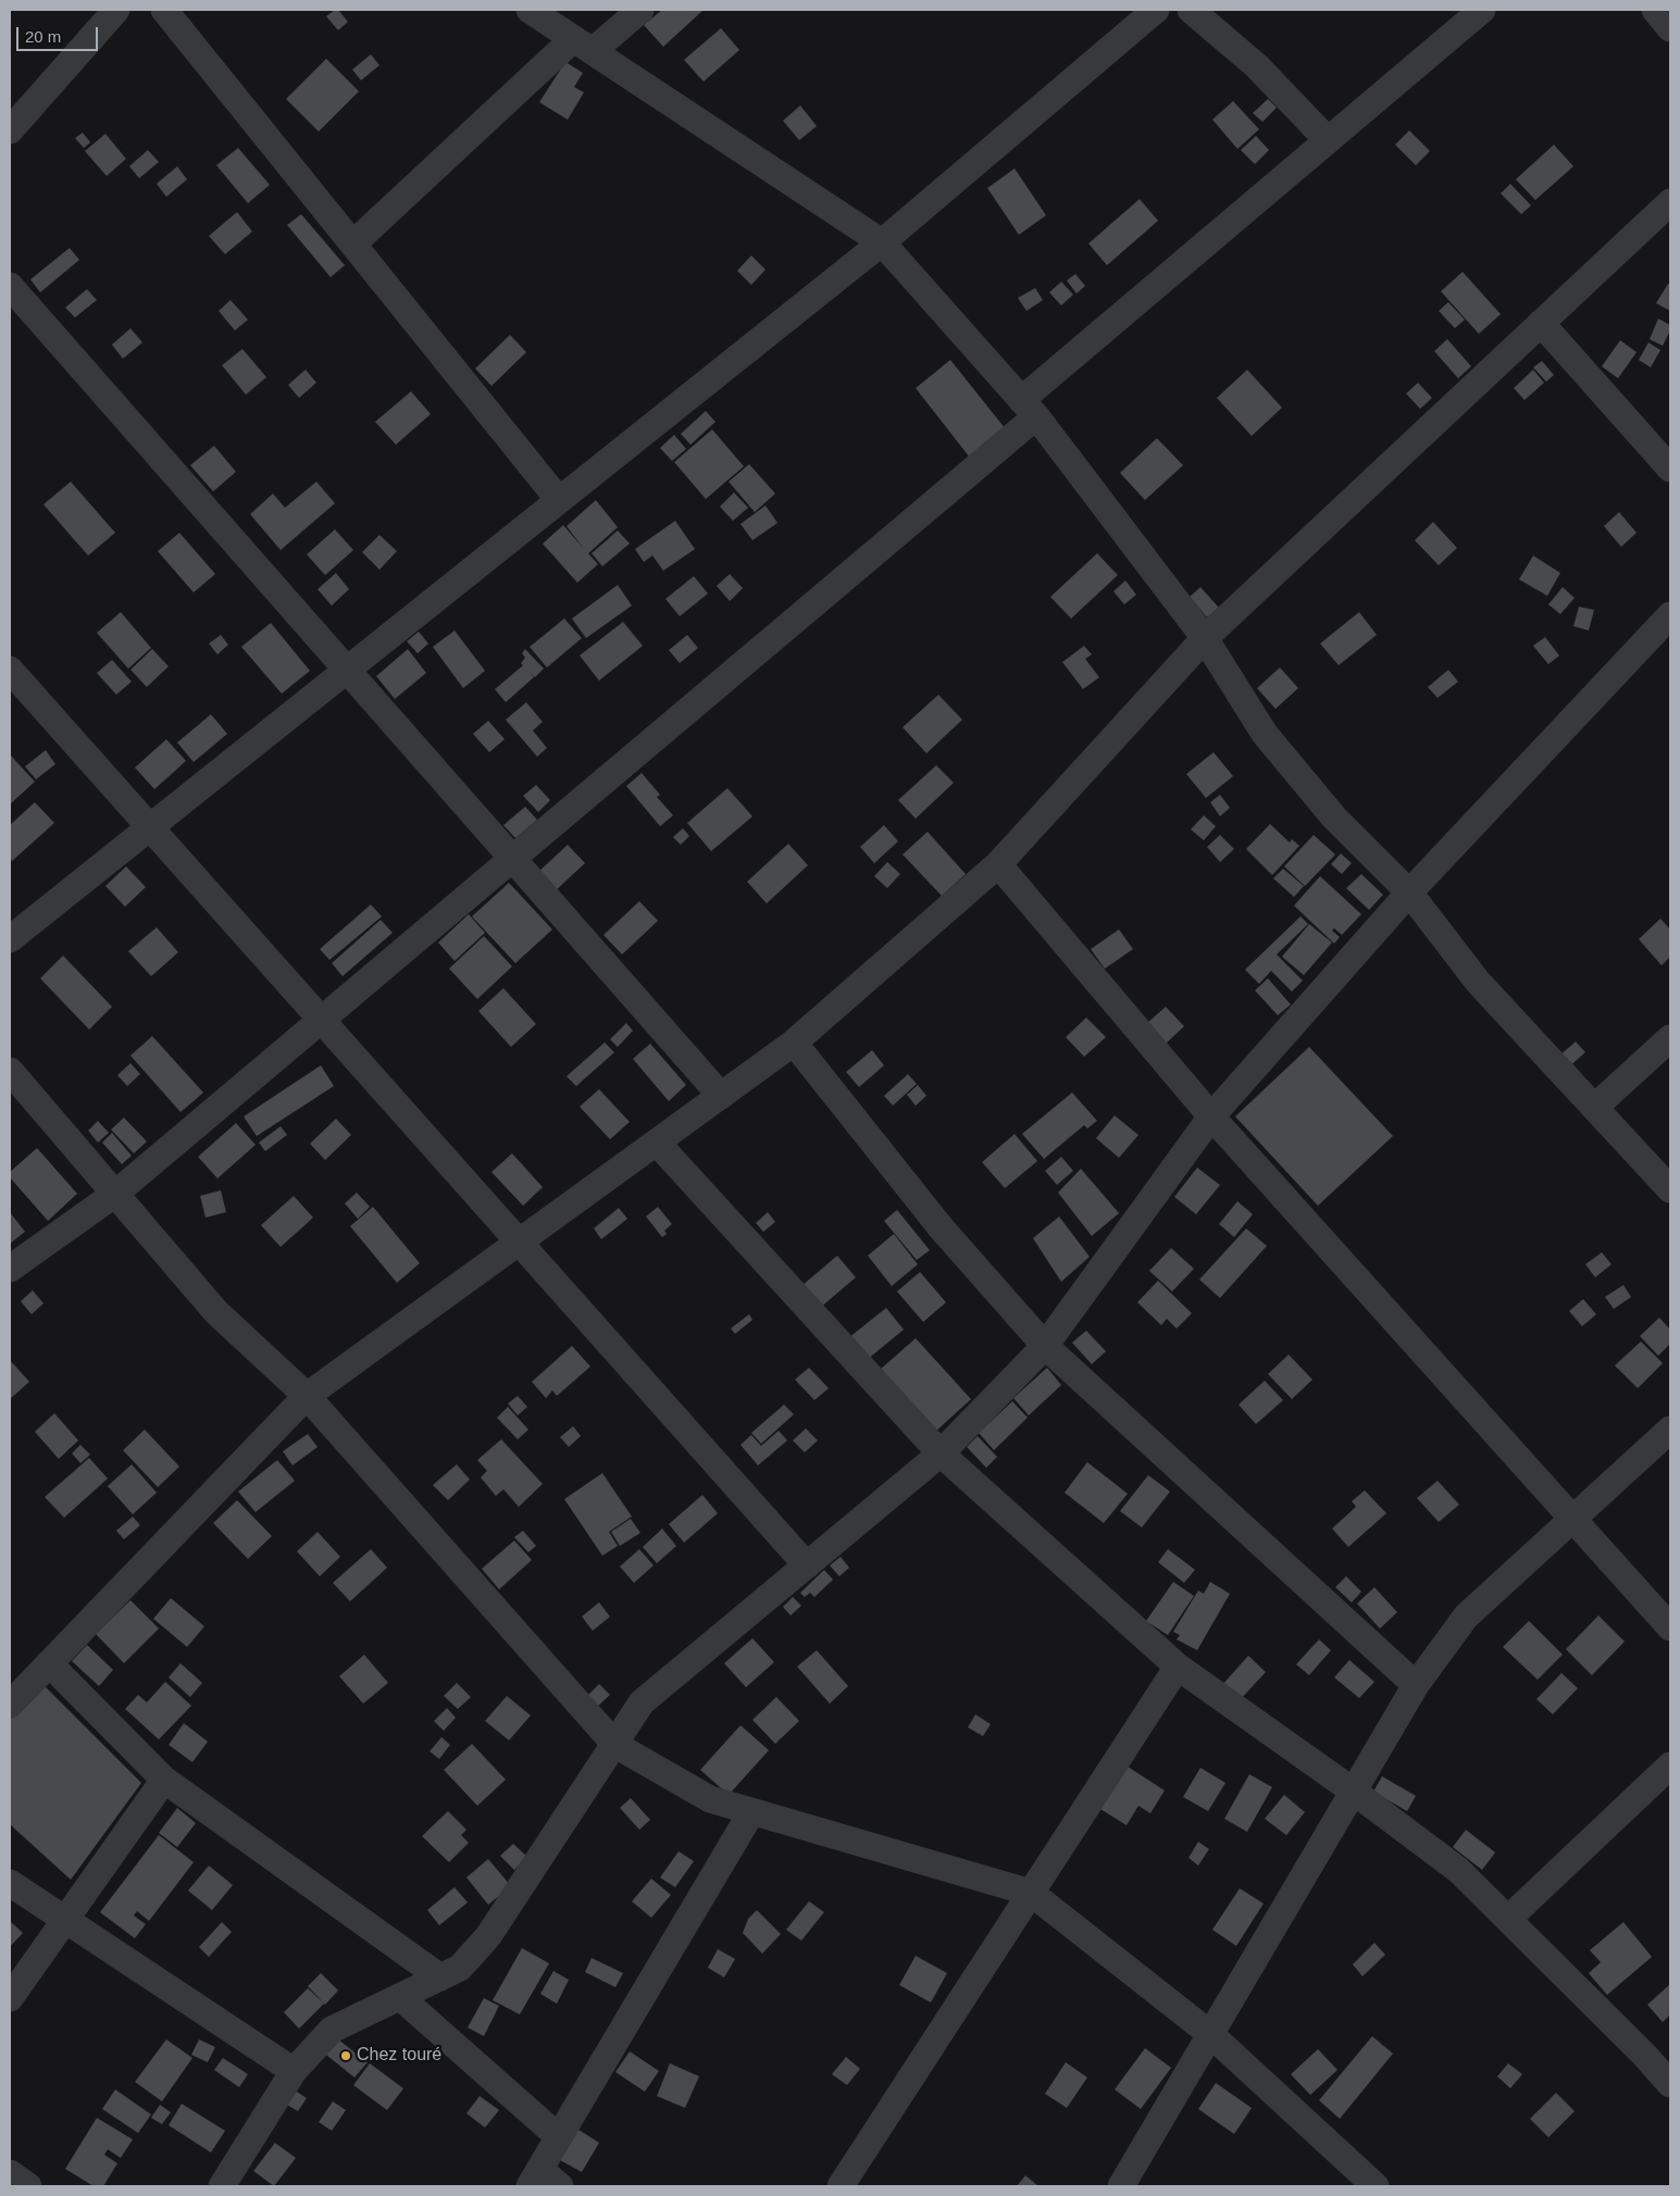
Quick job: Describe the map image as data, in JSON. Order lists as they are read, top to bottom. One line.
{"places":["Chez touré"],"scale_bar":"20 m"}
